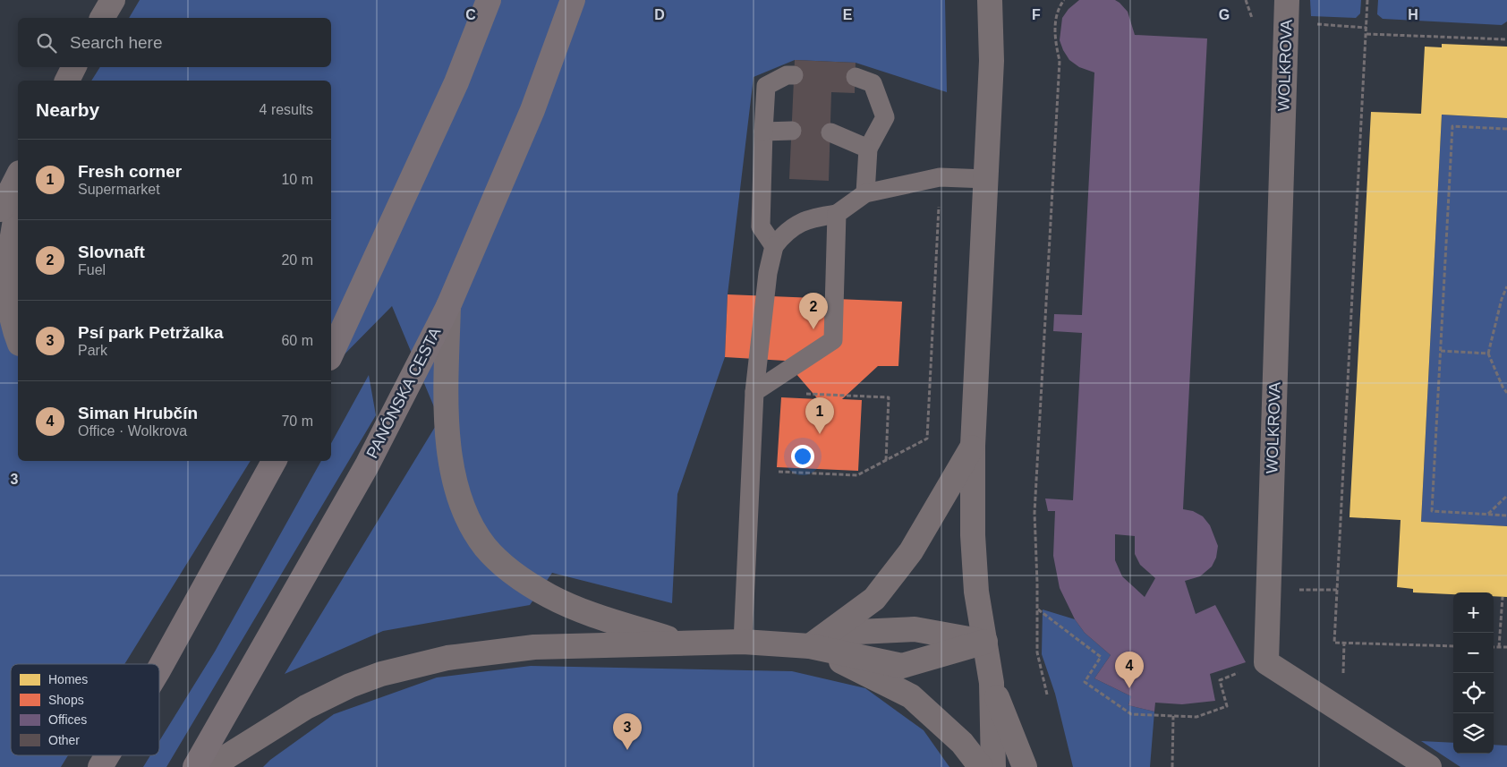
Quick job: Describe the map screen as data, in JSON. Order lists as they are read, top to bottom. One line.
{"streets":{"main road":["PANÓNSKA CESTA"],"street":["WOLKROVA"]},"legend":["Homes","Shops","Offices","Other"],"page":{"search":"Search here","heading":["Nearby","4 results"],"list":[{"mark":"1","name":"Fresh corner","note":"Supermarket","value":"10 m"},{"mark":"2","name":"Slovnaft","note":"Fuel","value":"20 m"},{"mark":"3","name":"Psí park Petržalka","note":"Park","value":"60 m"},{"mark":"4","name":"Siman Hrubčín","note":"Office · Wolkrova","value":"70 m"}],"pins":["2","1","4","3"],"map_buttons":["+","−"]},"grid":{"columns":["C","D","E","F","G","H"],"rows":["3"]}}
